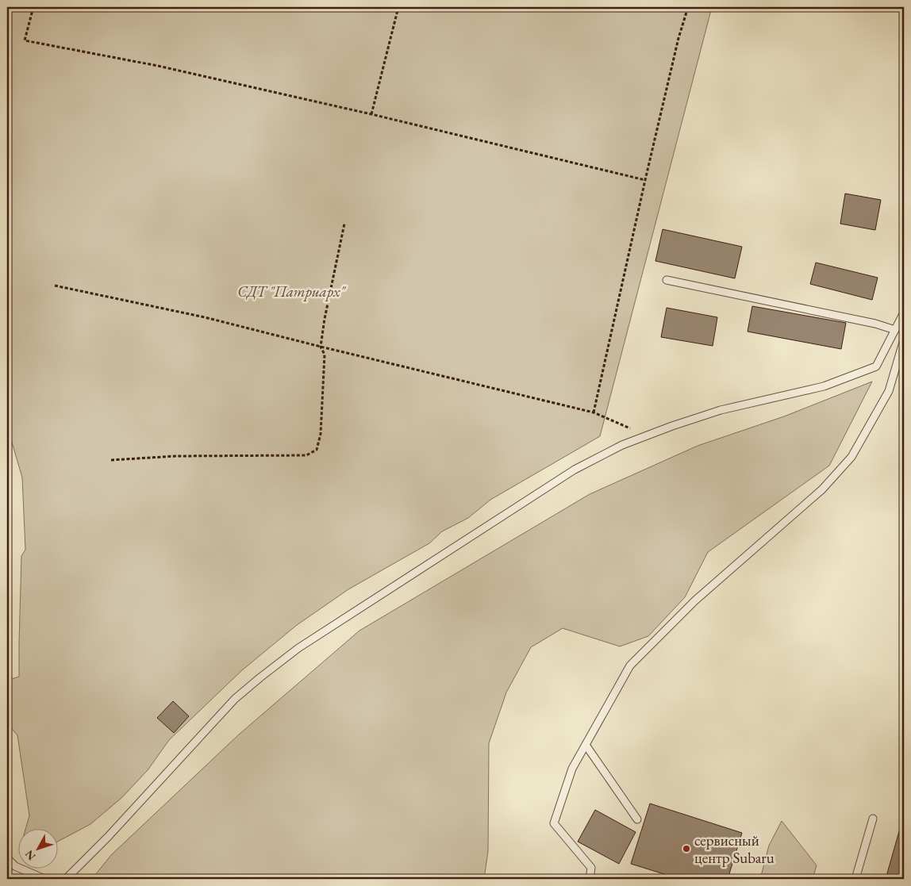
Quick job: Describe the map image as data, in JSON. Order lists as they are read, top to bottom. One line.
{"parks":["СДТ \"Патриарх\""],"places":["сервисный центр Subaru"],"north":"bottom left"}
